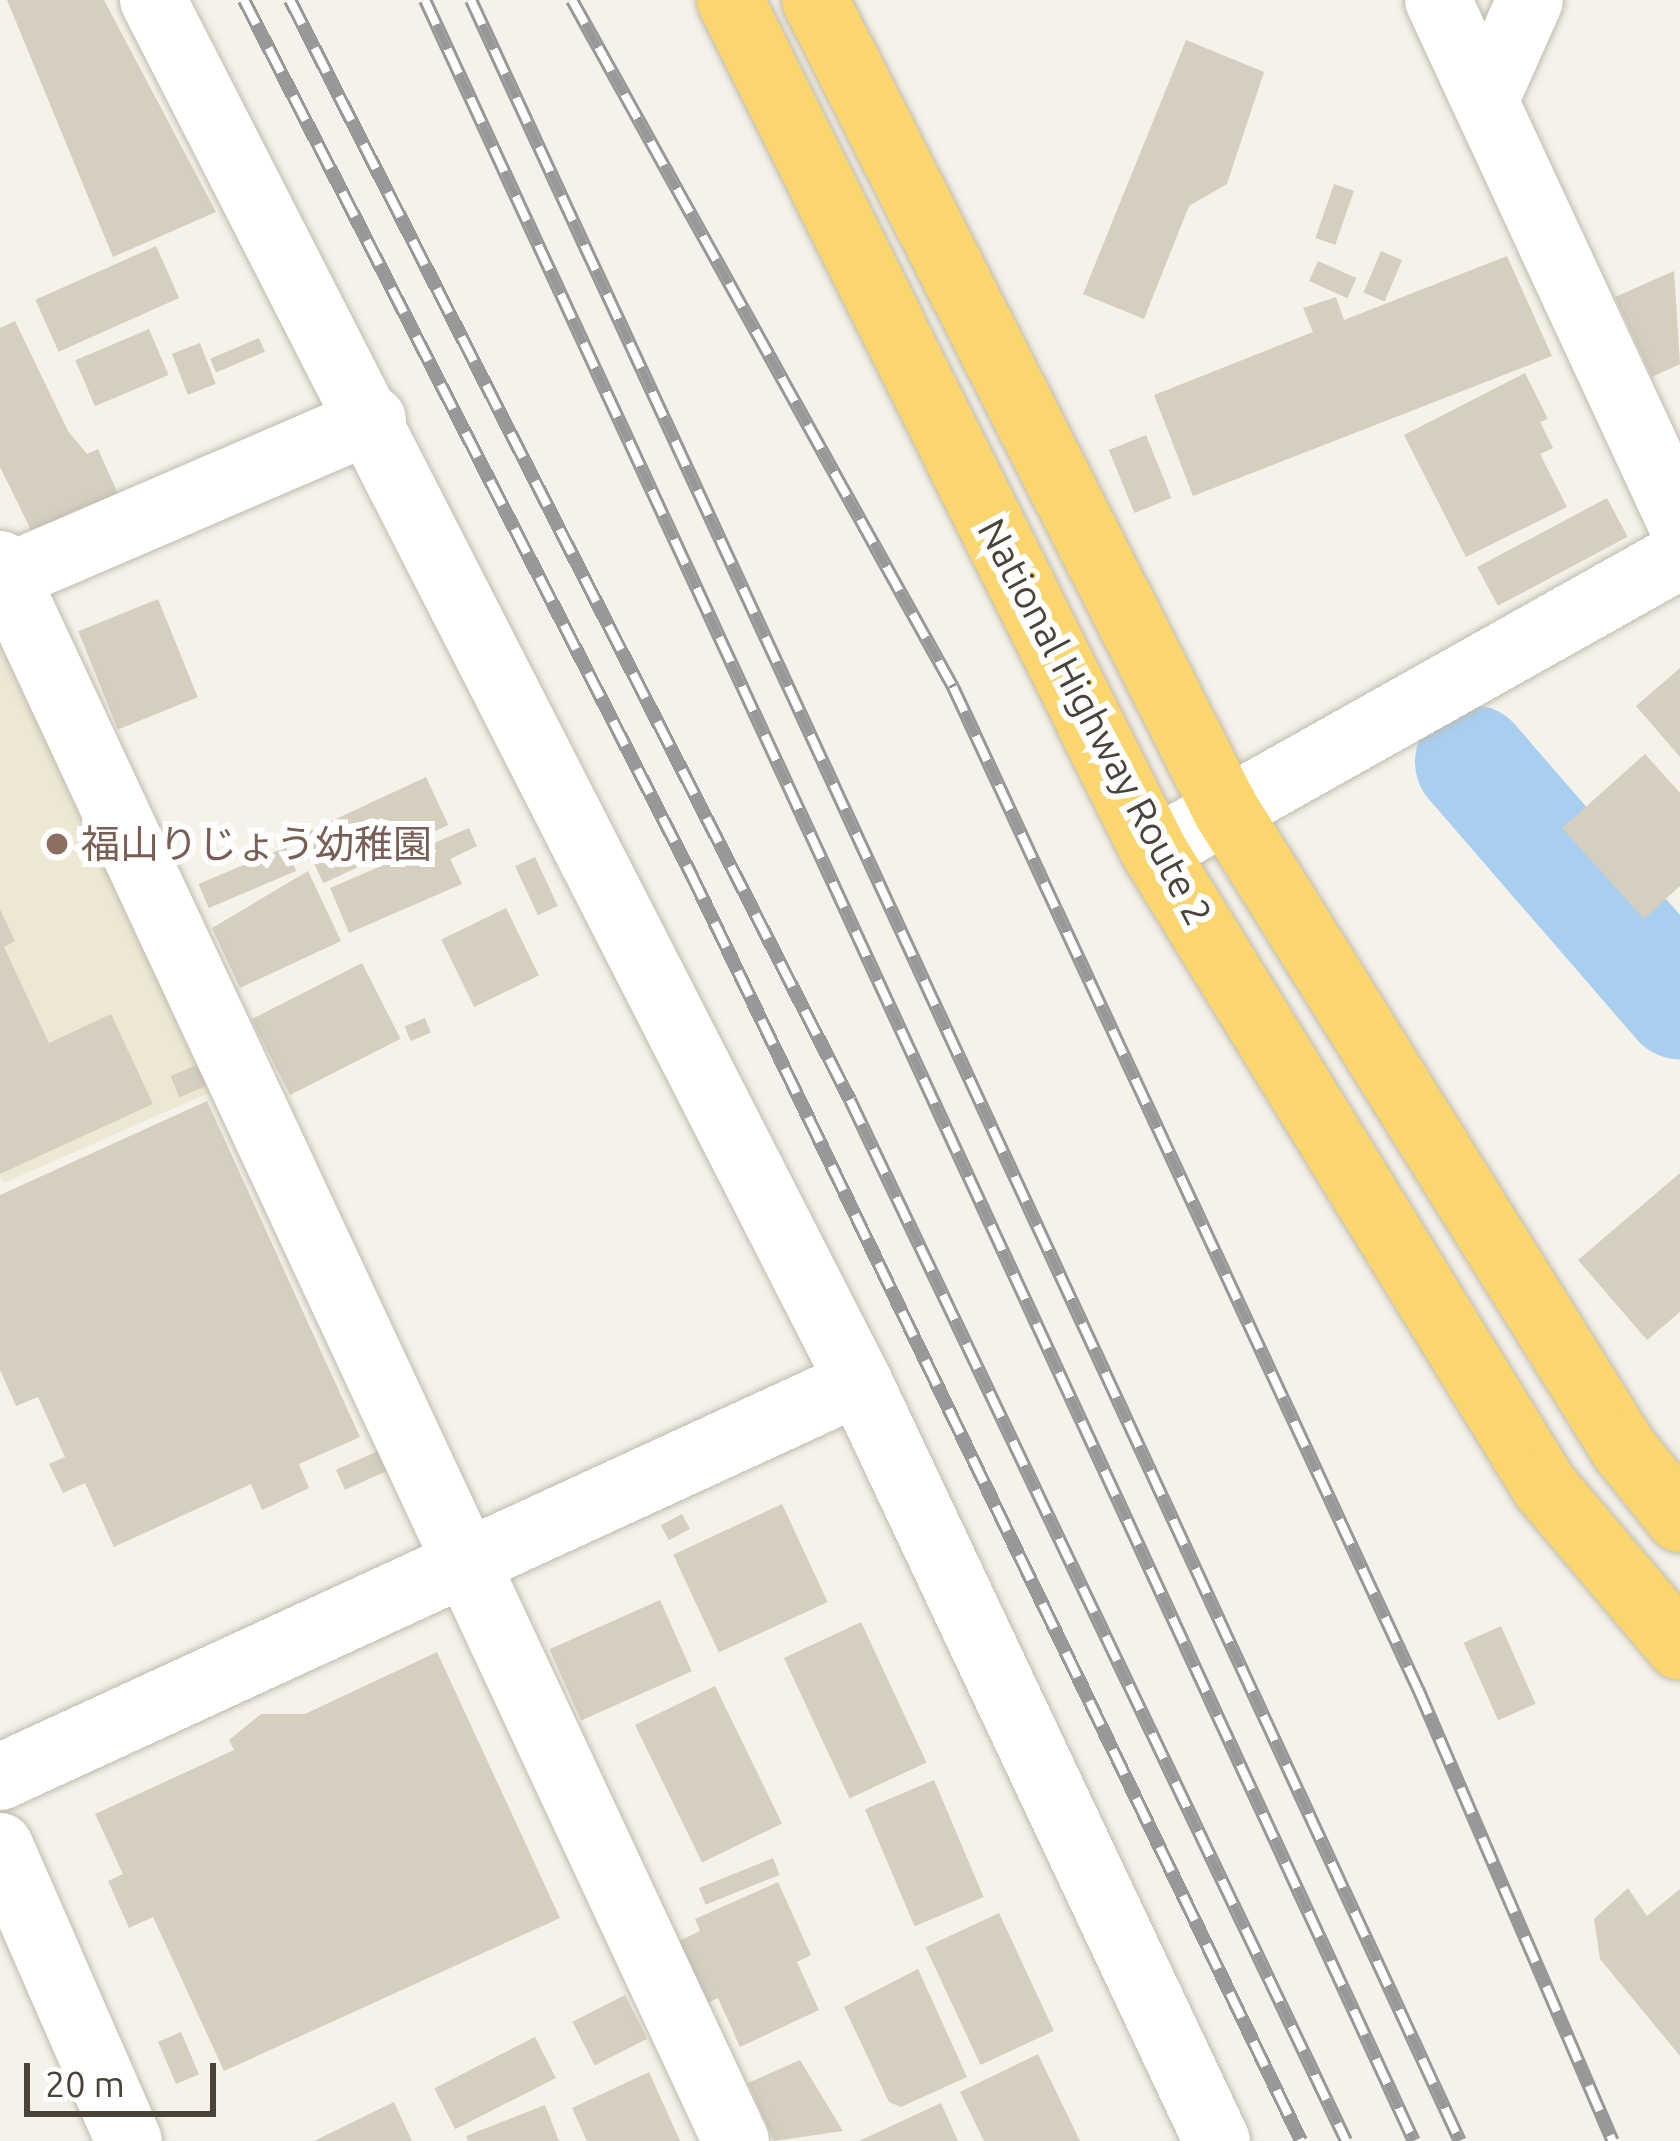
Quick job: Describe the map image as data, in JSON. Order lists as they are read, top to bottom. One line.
{"streets":{"highway":["National Highway Route 2"]},"places":["福山りじょう幼稚園"],"scale_bar":"20 m"}
